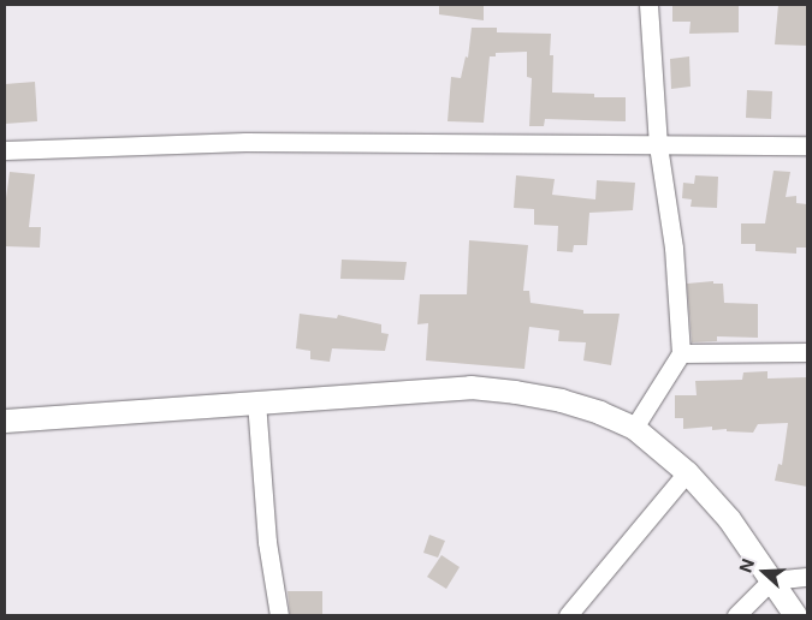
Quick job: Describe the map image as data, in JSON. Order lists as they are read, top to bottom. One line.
{"north":"left"}
